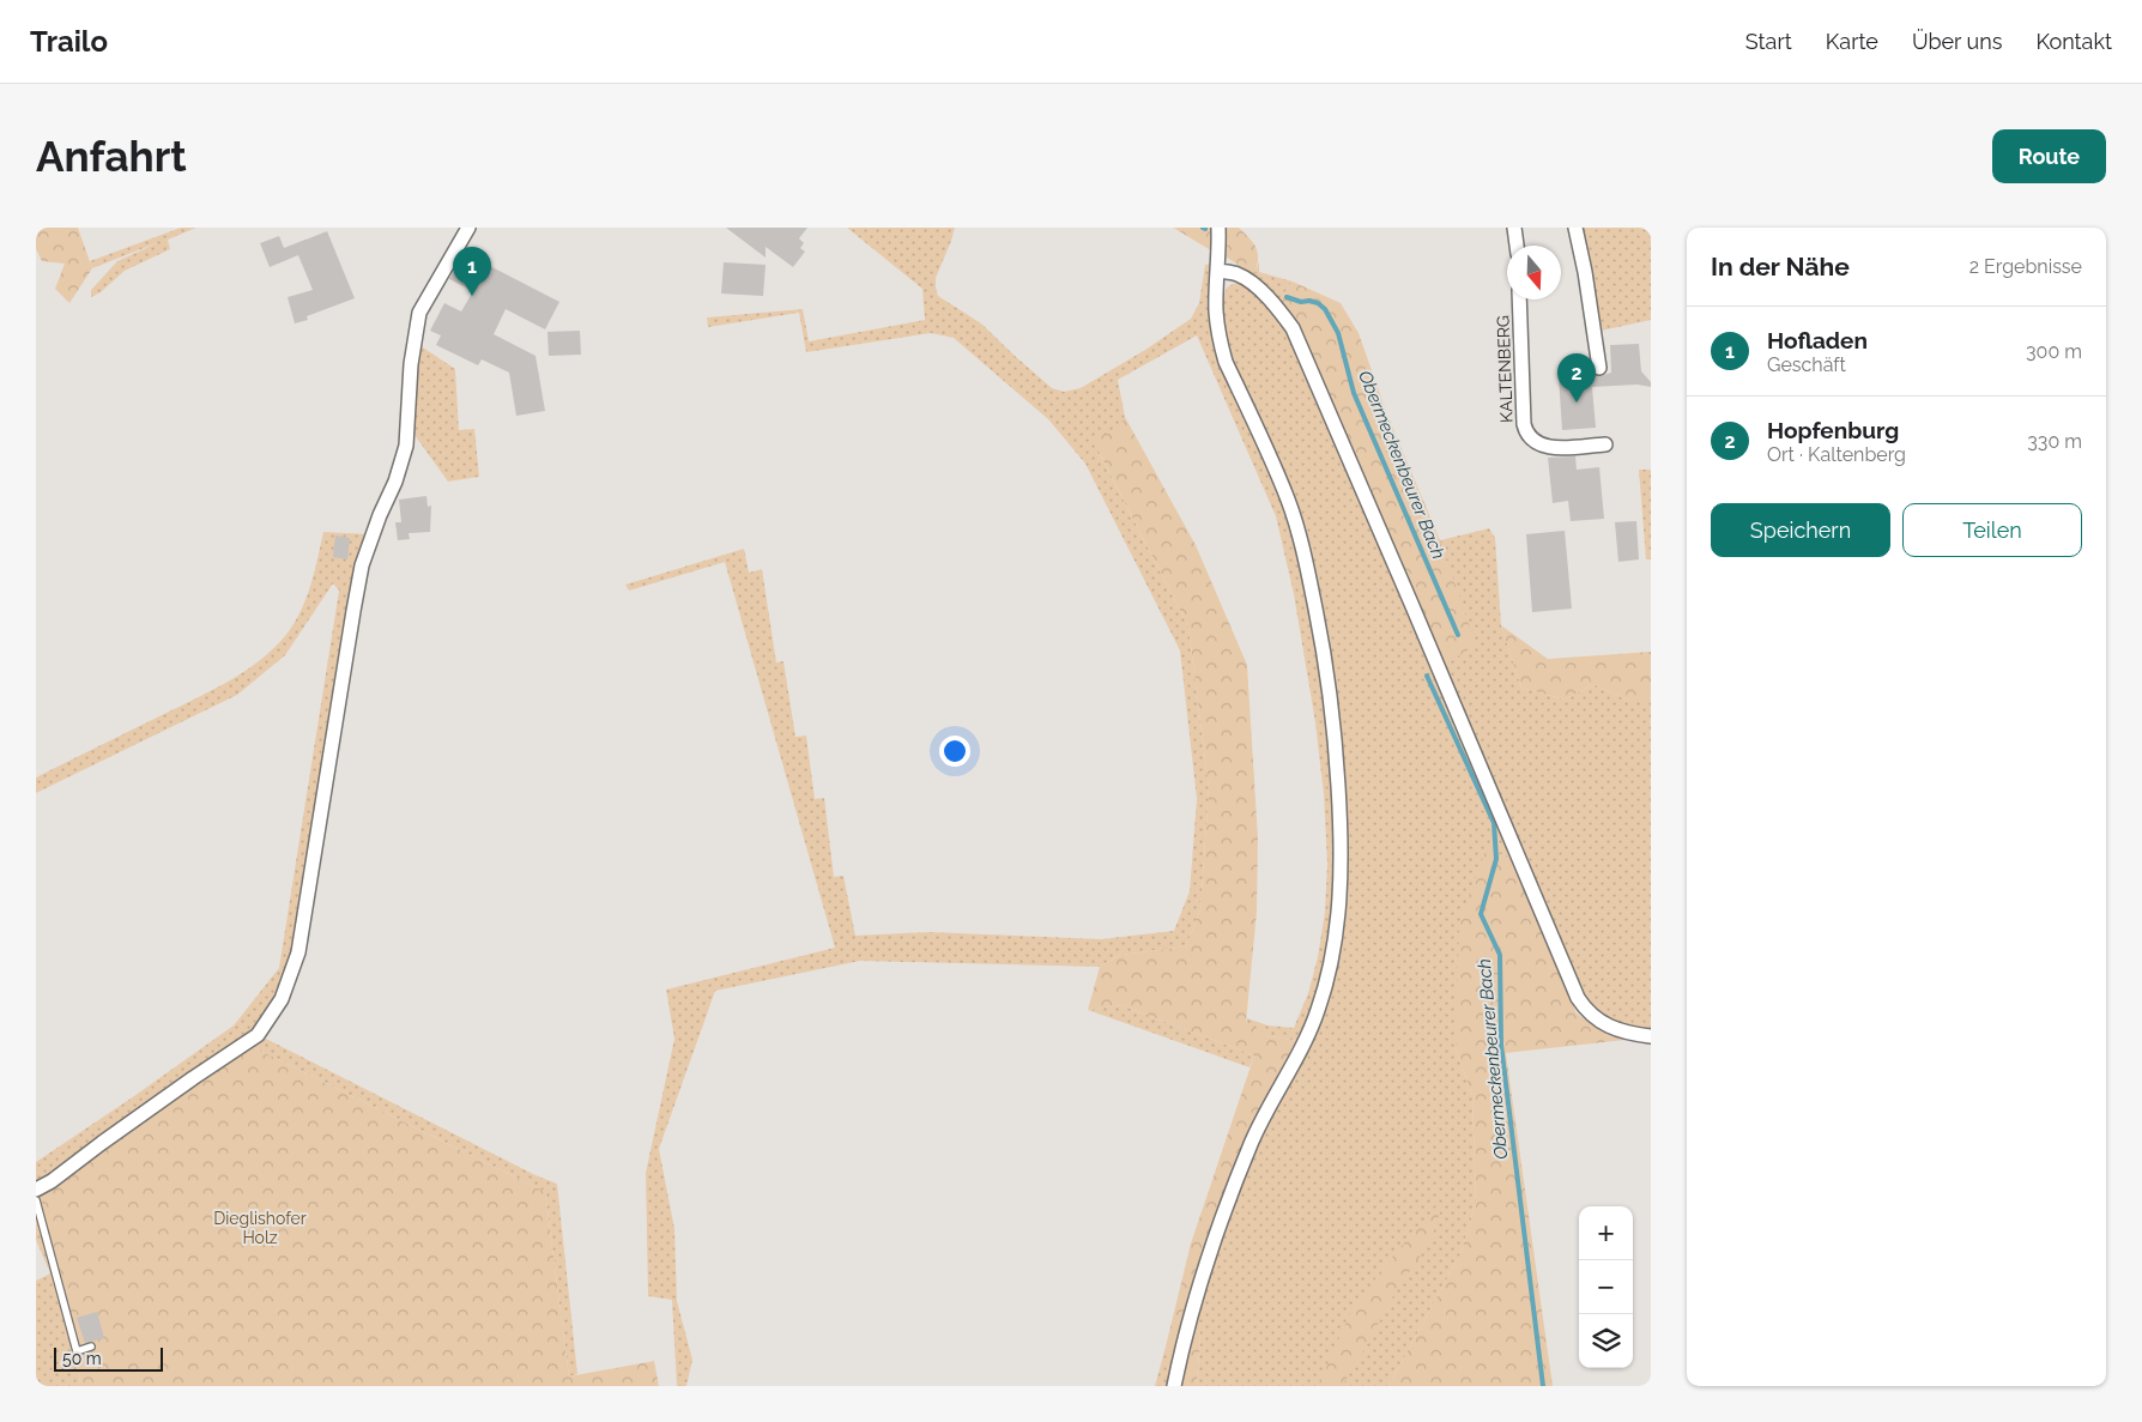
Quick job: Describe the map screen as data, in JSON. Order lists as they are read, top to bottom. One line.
{"streets":{"street":["KALTENBERG"]},"water":["Obermeckenbeurer Bach"],"parks":["Dieglishofer Holz"],"scale_bar":"50 m","north":"bottom","page":{"header":"Trailo","nav":["Start","Karte","Über uns","Kontakt"],"buttons":["Route",["Speichern","Teilen"]],"title":"Anfahrt","heading":["In der Nähe","2 Ergebnisse"],"pins":["1","2"],"list":[{"mark":"1","name":"Hofladen","note":"Geschäft","value":"300 m"},{"mark":"2","name":"Hopfenburg","note":"Ort · Kaltenberg","value":"330 m"}],"map_buttons":["+","−"],"scale":"50 m"}}
